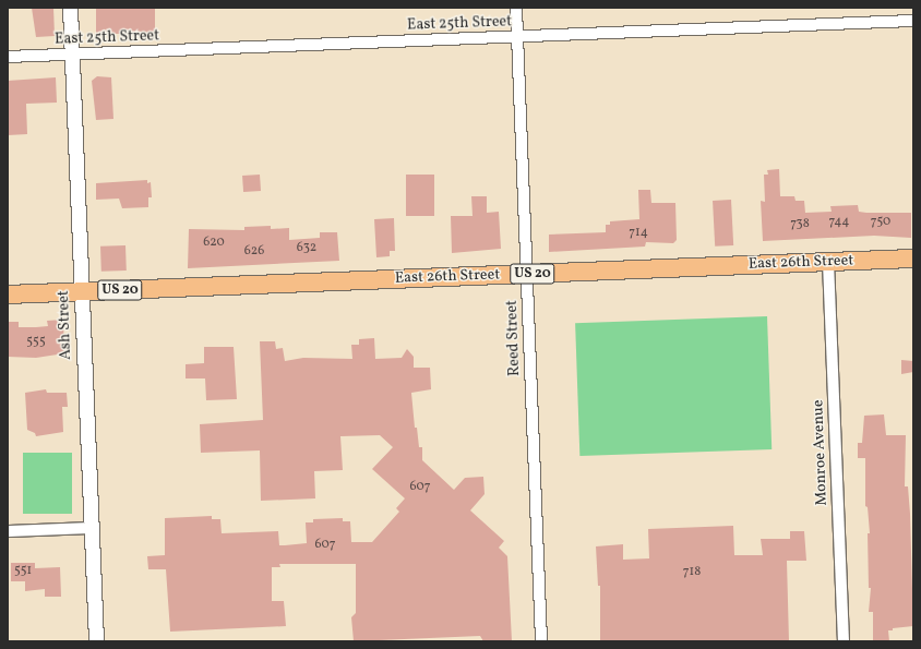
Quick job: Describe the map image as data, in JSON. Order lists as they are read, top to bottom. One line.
{"streets":{"main road":["East 26th Street","US 20"],"street":["East 25th Street","Ash Street","Reed Street","Monroe Avenue"]},"crossings":[["East 25th Street","Ash Street"],["East 25th Street","Reed Street"],["East 26th Street","Ash Street"],["East 26th Street","Reed Street"],["East 26th Street","Monroe Avenue"]],"house_numbers":["744","750","738","714","620","632","626","555","607","607","551","718"]}
